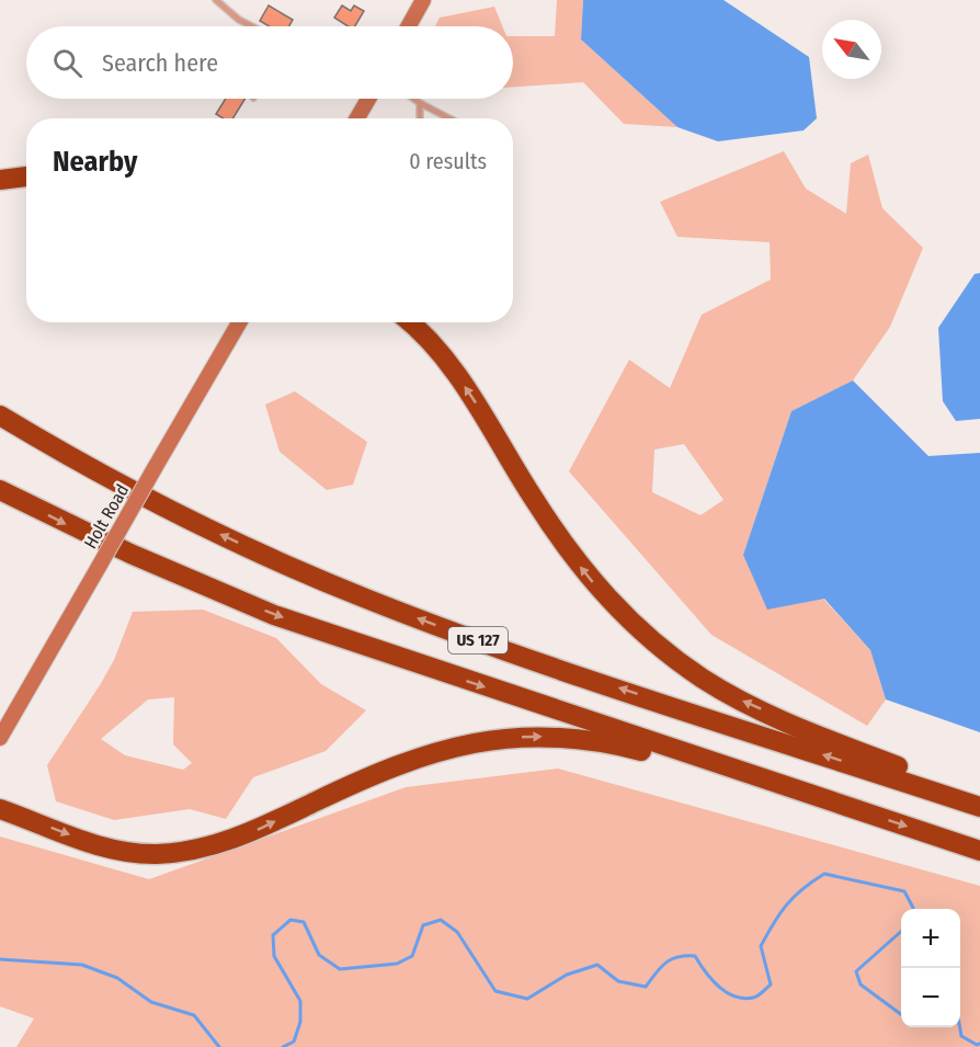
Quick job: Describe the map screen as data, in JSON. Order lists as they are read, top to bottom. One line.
{"streets":{"highway":["US 127"],"main road":["Holt Road"]},"north":"top left","page":{"search":"Search here","heading":["Nearby","0 results"],"map_buttons":["+","−"]}}
